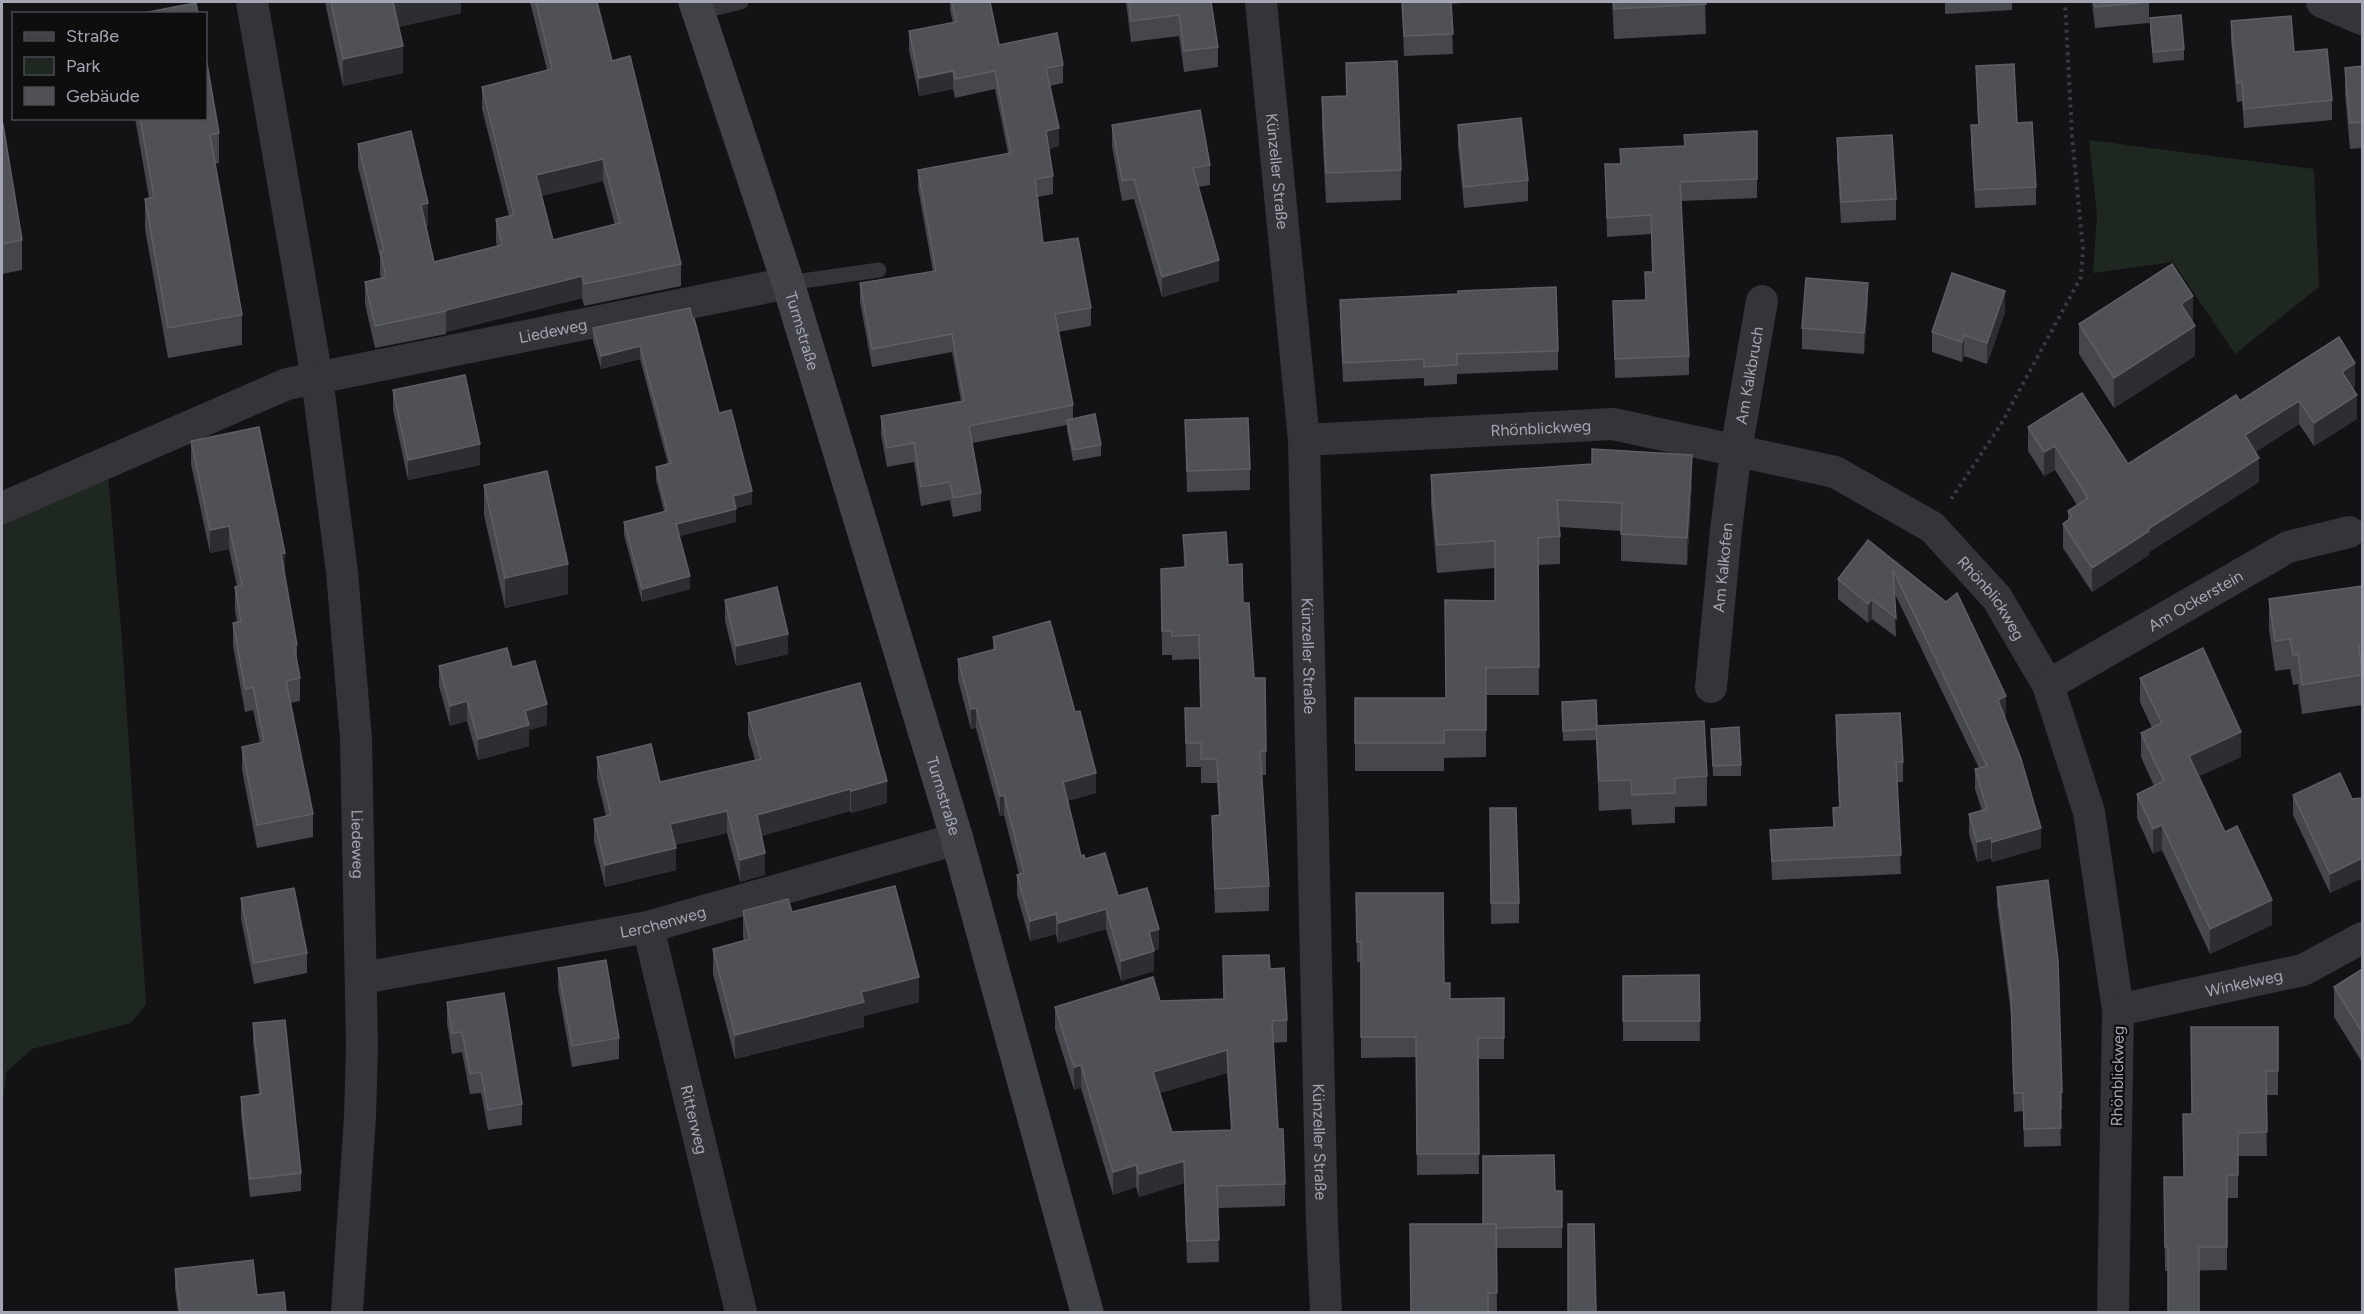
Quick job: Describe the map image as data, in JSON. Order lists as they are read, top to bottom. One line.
{"streets":{"main road":["Turmstraße"],"street":["Künzeller Straße","Liedeweg","Am Kalkbruch","Rhönblickweg","Am Kalkofen","Am Ockerstein","Lerchenweg","Winkelweg","Ritterweg"]},"crossings":[["Künzeller Straße","Rhönblickweg"],["Liedeweg","Turmstraße"],["Liedeweg","Lerchenweg"],["Turmstraße","Lerchenweg"],["Am Kalkbruch","Rhönblickweg"],["Am Kalkbruch","Am Kalkofen"],["Rhönblickweg","Am Kalkofen"],["Rhönblickweg","Am Ockerstein"],["Rhönblickweg","Winkelweg"],["Lerchenweg","Ritterweg"]],"legend":["Straße","Park","Gebäude"]}
